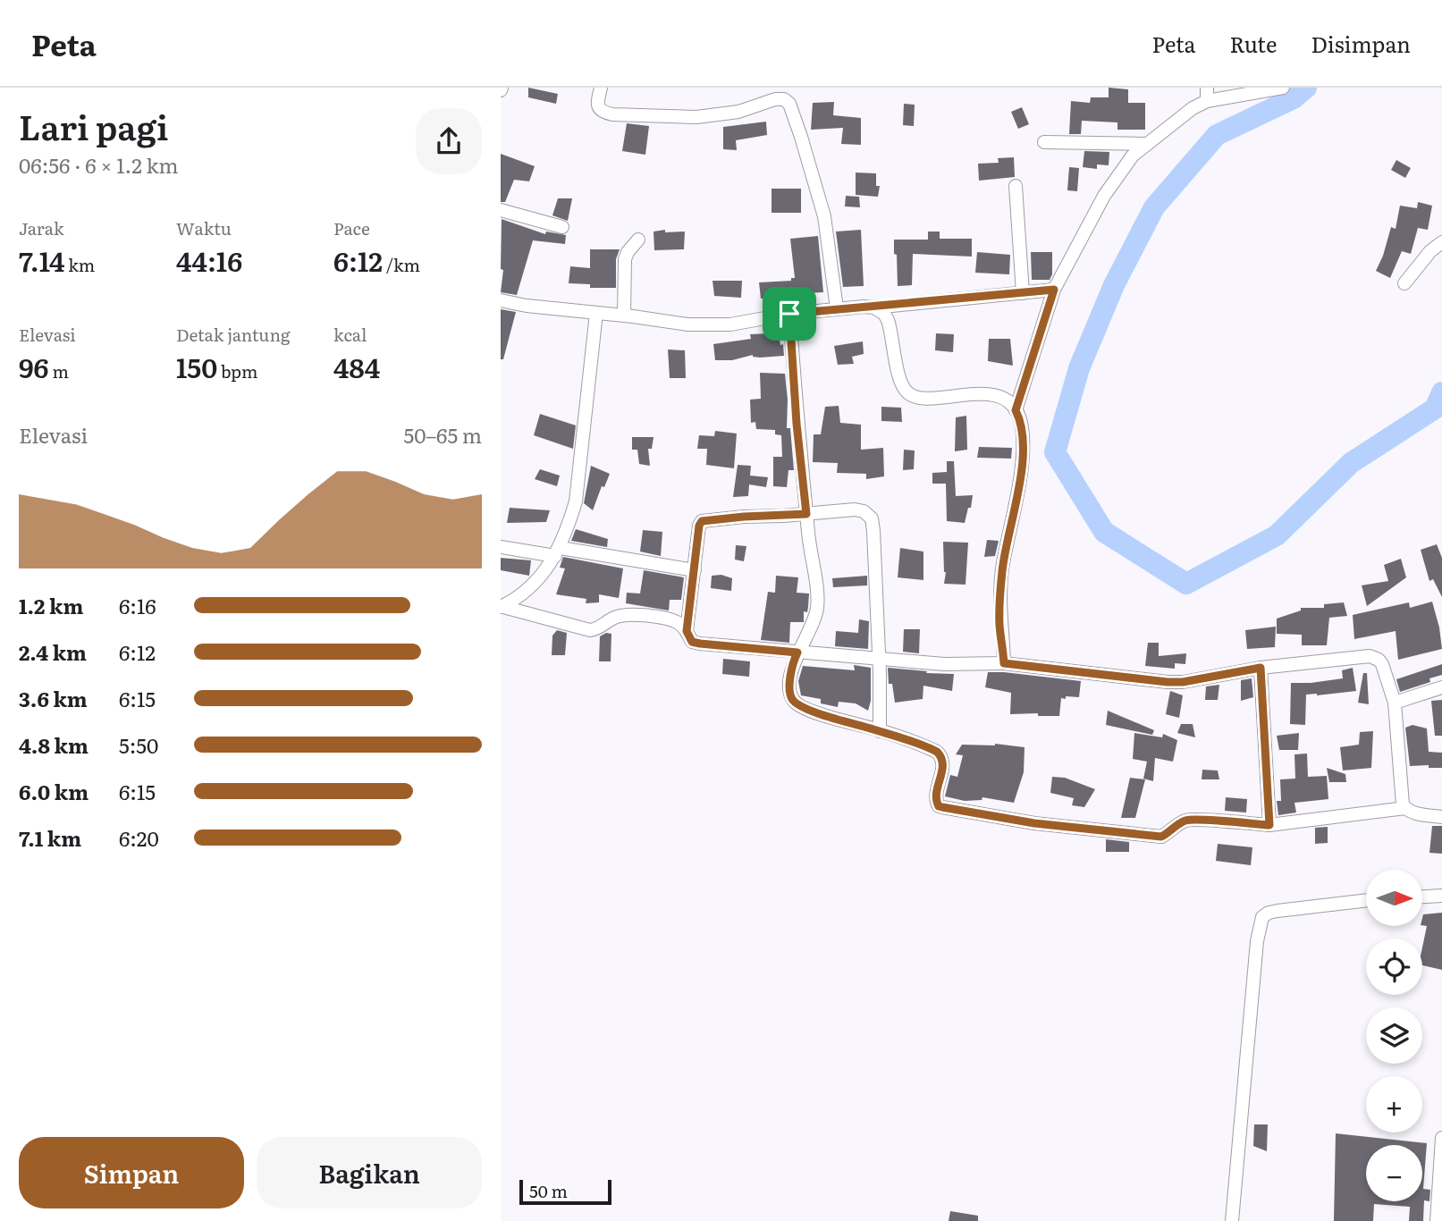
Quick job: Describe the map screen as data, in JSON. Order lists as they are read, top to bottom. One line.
{"scale_bar":"50 m","north":"right","page":{"header":"Peta","nav":["Peta","Rute","Disimpan"],"heading":["Lari pagi","06:56 · 6 × 1.2 km"],"stats":[["Jarak","7.14 km"],["Waktu","44:16"],["Pace","6:12 /km"],["Elevasi","96 m"],["Detak jantung","150 bpm"],["kcal","484"]],"chart":["Elevasi","50–65 m"],"list":[{"name":"1.2 km","note":"6:16"},{"name":"2.4 km","note":"6:12"},{"name":"3.6 km","note":"6:15"},{"name":"4.8 km","note":"5:50"},{"name":"6.0 km","note":"6:15"},{"name":"7.1 km","note":"6:20"}],"map_buttons":["+","−"],"buttons":["Simpan","Bagikan"],"scale":"50 m"}}
